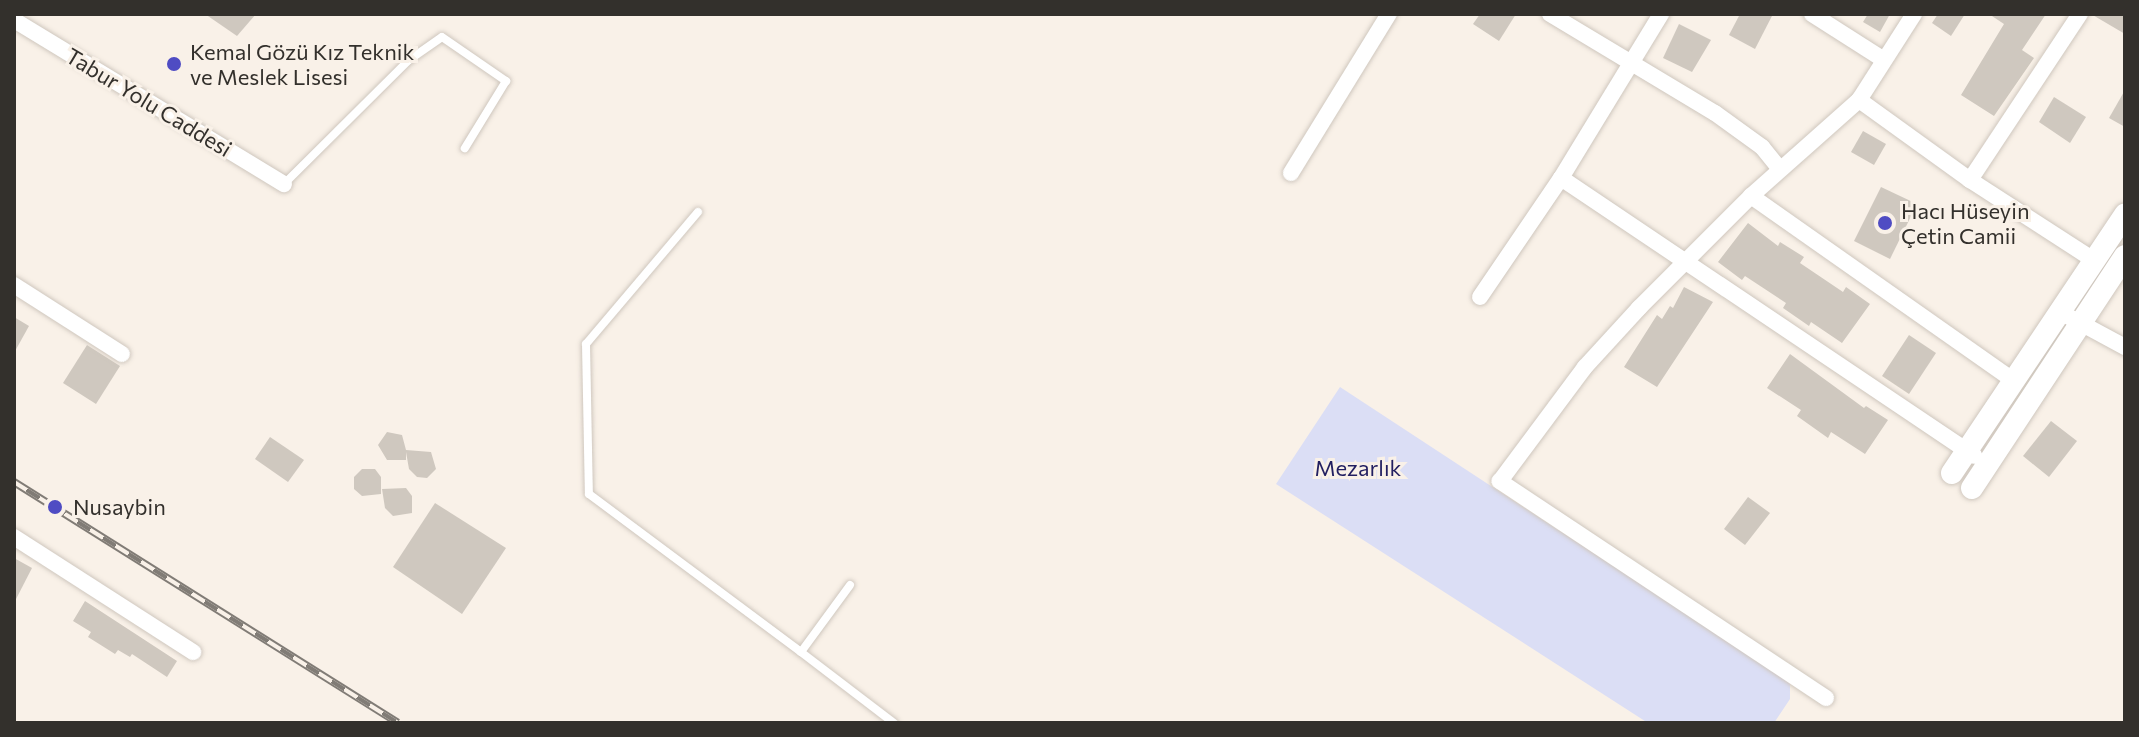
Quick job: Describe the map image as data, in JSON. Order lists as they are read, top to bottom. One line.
{"streets":{"street":["Tabur Yolu Caddesi"]},"parks":["Mezarlık"],"places":["Kemal Gözü Kız Teknik ve Meslek Lisesi","Hacı Hüseyin Çetin Camii","Nusaybin"]}
